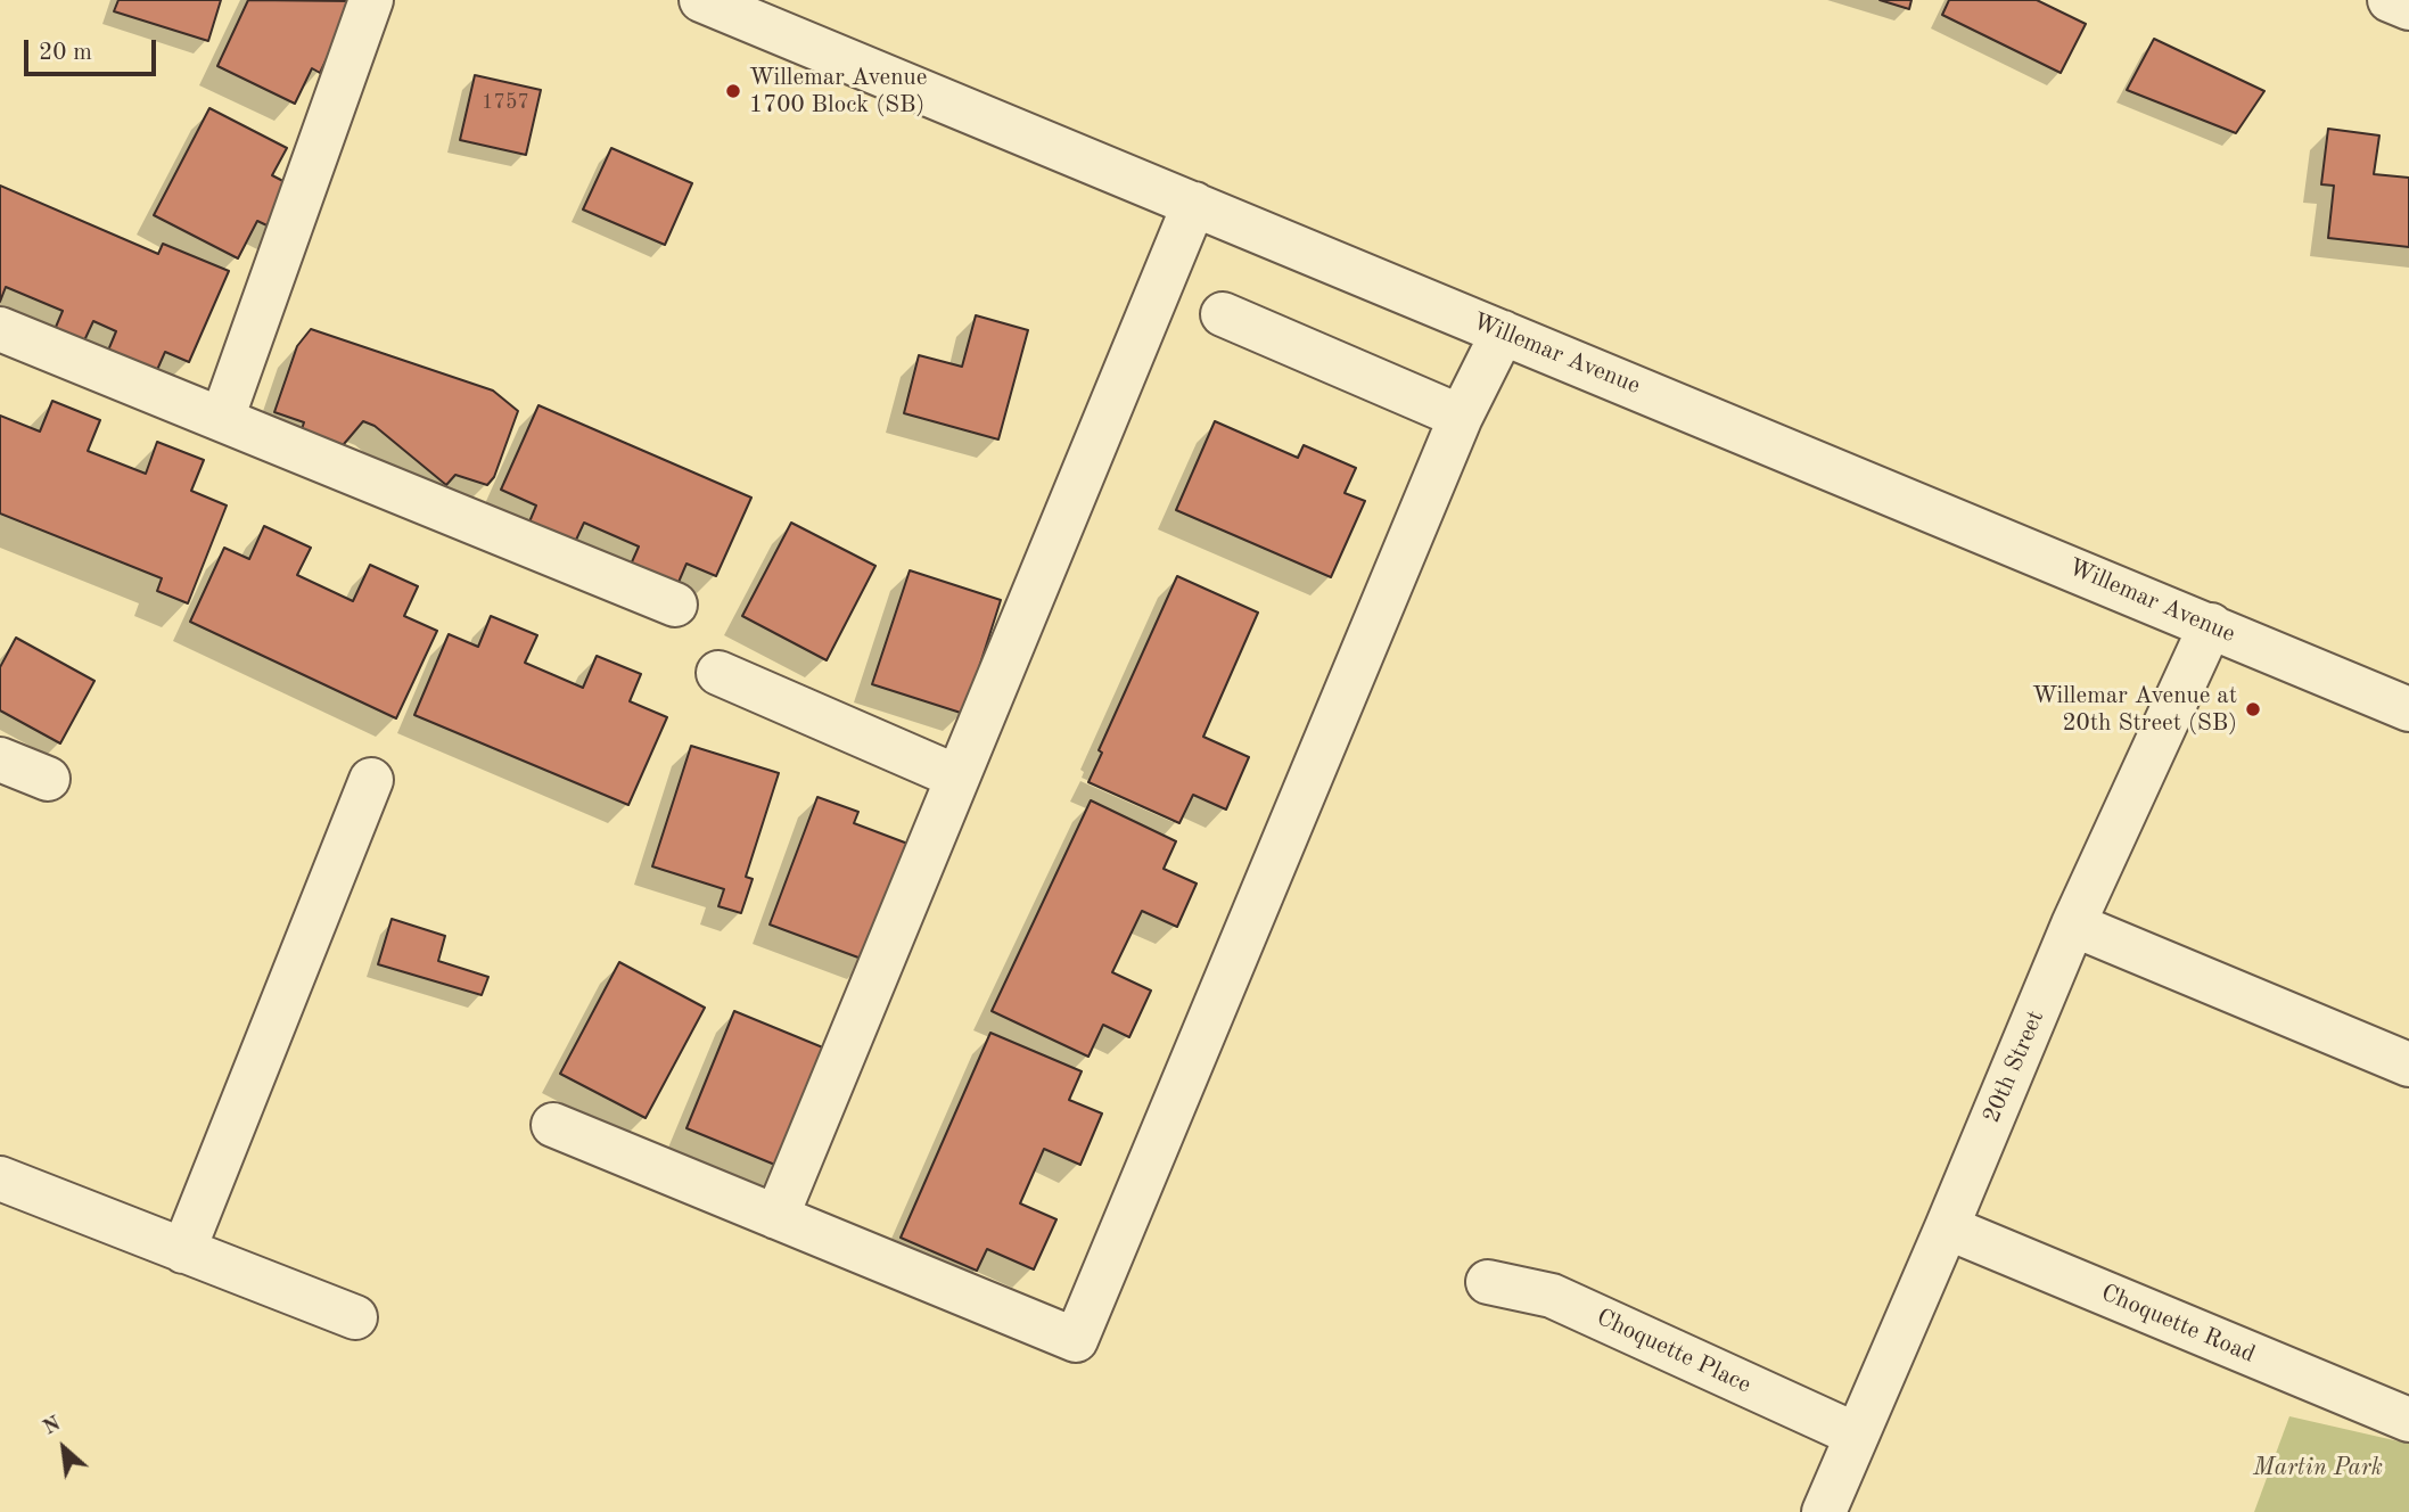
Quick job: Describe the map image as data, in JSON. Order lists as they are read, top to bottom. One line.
{"streets":{"street":["Willemar Avenue","20th Street","Choquette Road","Choquette Place"]},"crossings":[["Willemar Avenue","20th Street"],["20th Street","Choquette Road"],["20th Street","Choquette Place"]],"parks":["Martin Park"],"places":["Willemar Avenue 1700 Block (SB)","Willemar Avenue at 20th Street (SB)"],"house_numbers":["1757"],"scale_bar":"20 m","north":"top left"}
